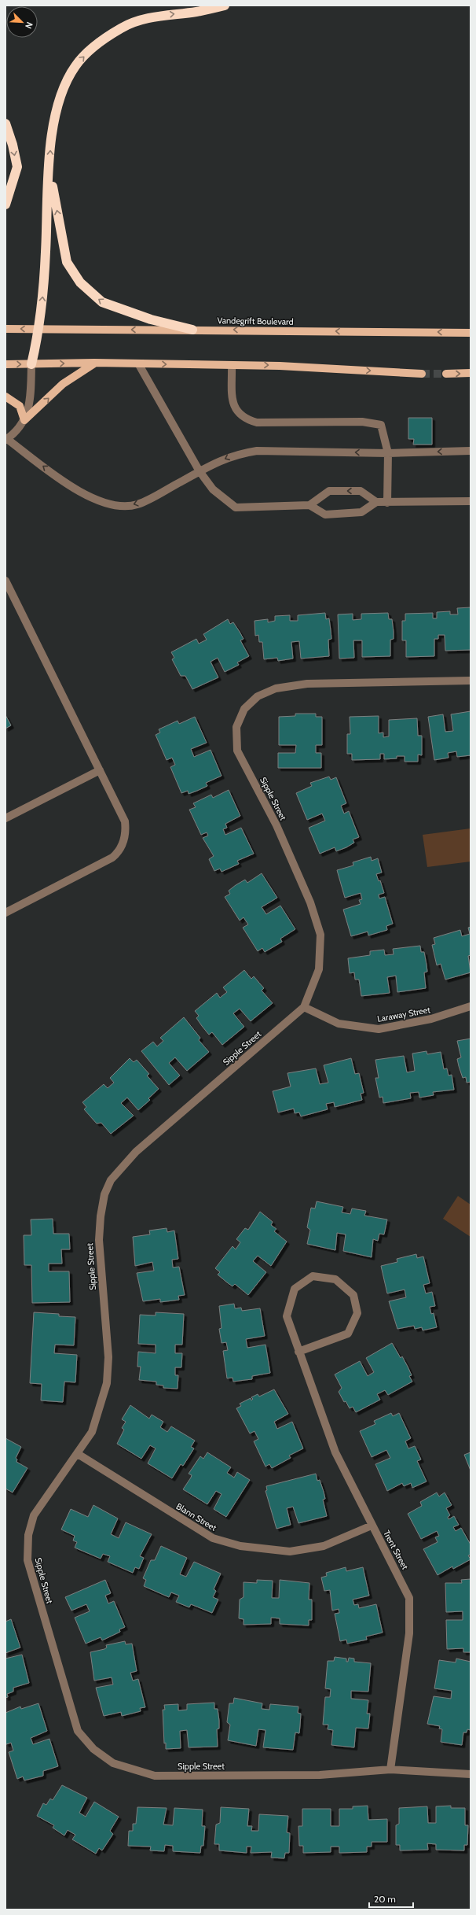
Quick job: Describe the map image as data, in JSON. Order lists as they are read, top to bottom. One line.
{"streets":{"main road":["Vandegrift Boulevard"],"street":["Sipple Street","Laraway Street","Blann Street","Trent Street"]},"crossings":[["Sipple Street","Laraway Street"],["Sipple Street","Blann Street"],["Sipple Street","Trent Street"],["Blann Street","Trent Street"]],"scale_bar":"20 m","north":"bottom right"}
